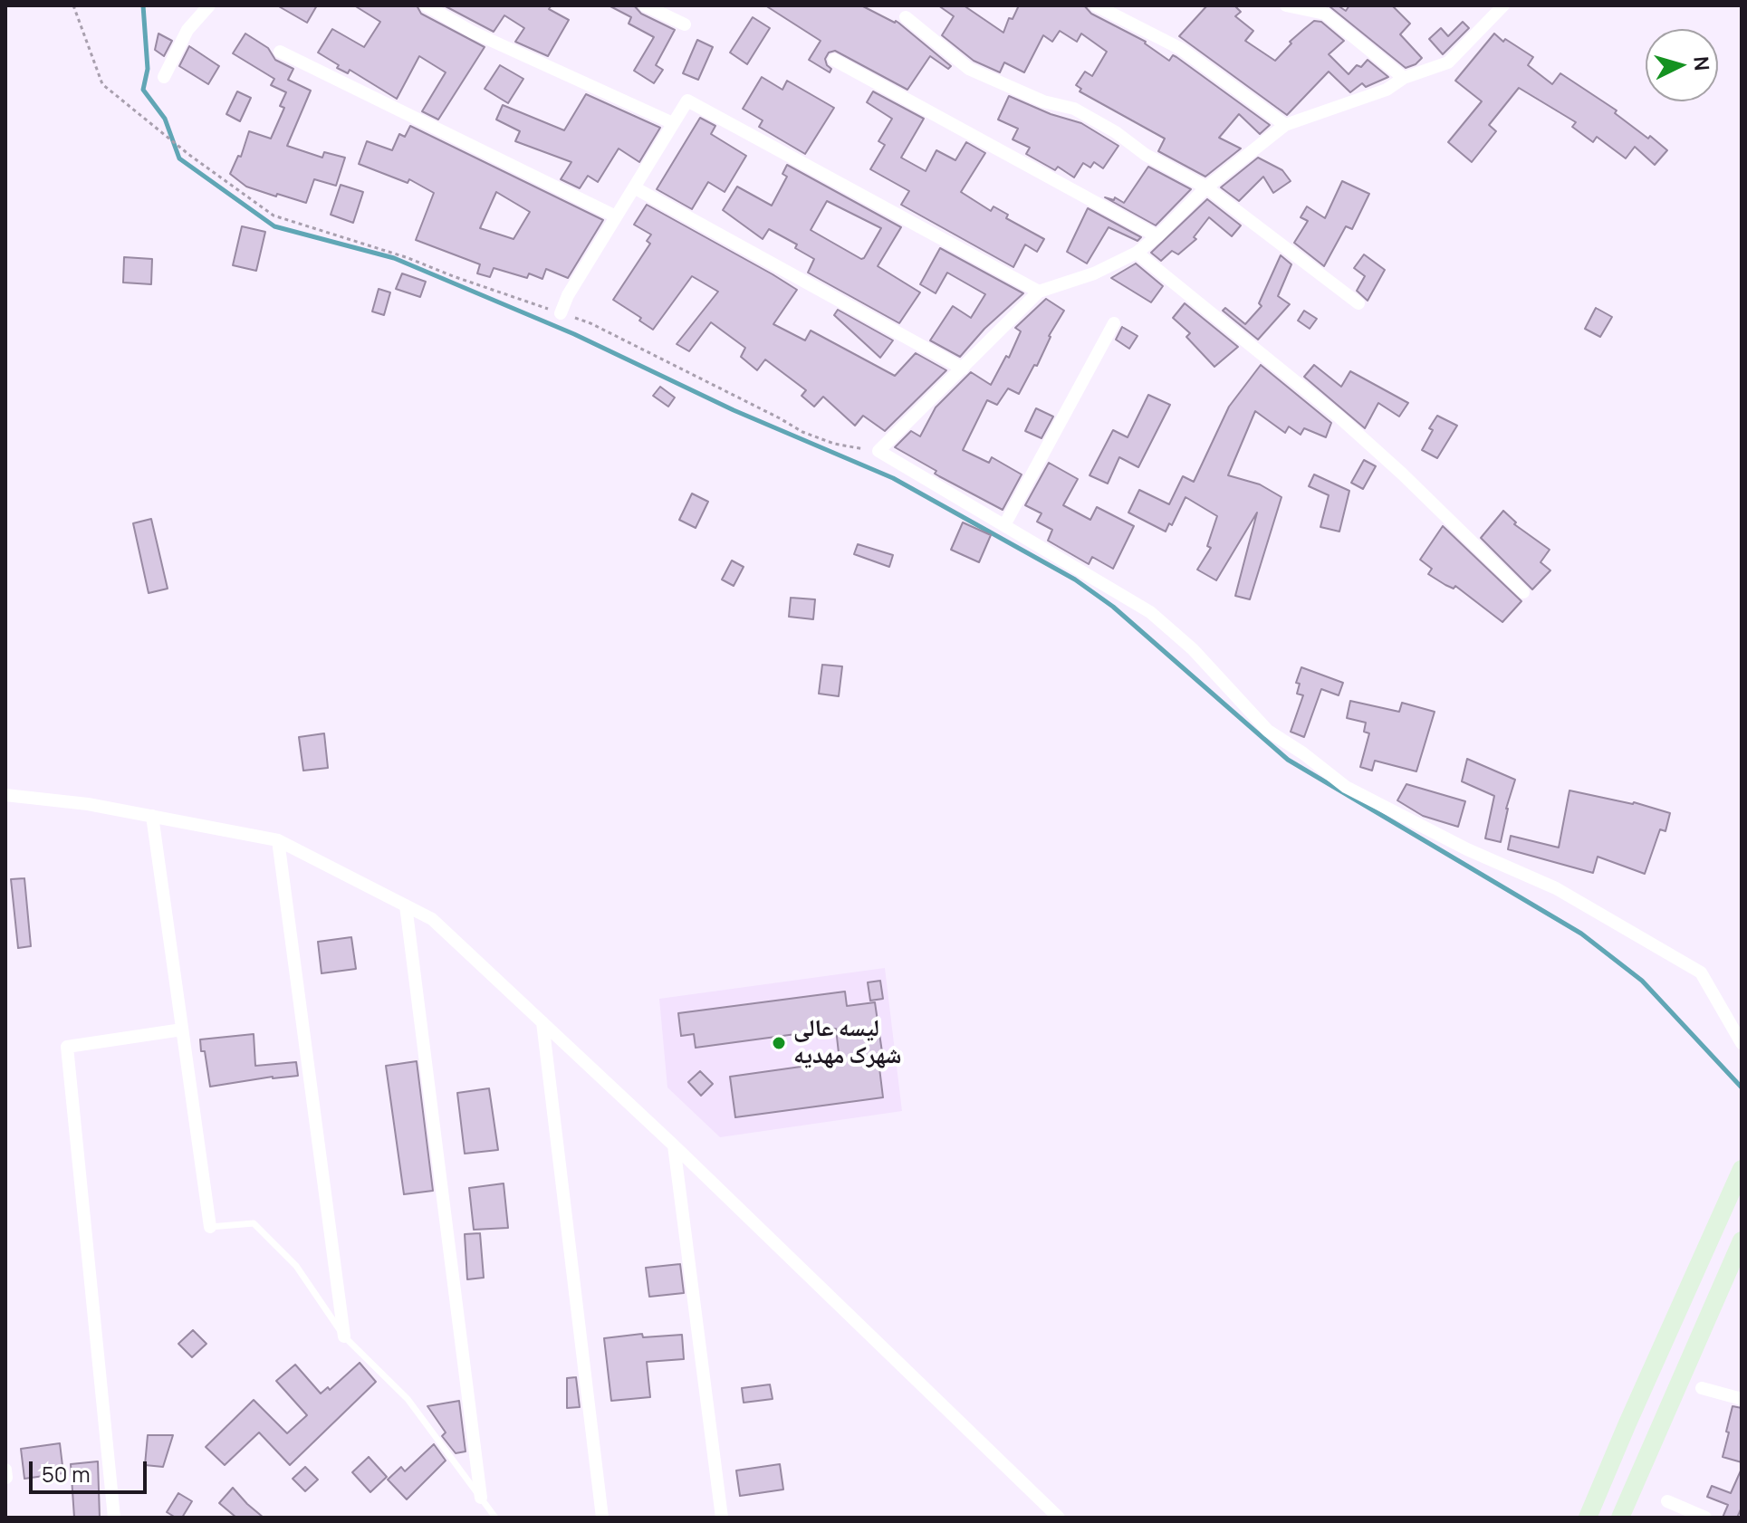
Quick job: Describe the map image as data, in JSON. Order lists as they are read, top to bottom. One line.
{"places":["لیسه عالی شهرک مهدیه"],"scale_bar":"50 m","north":"right"}
